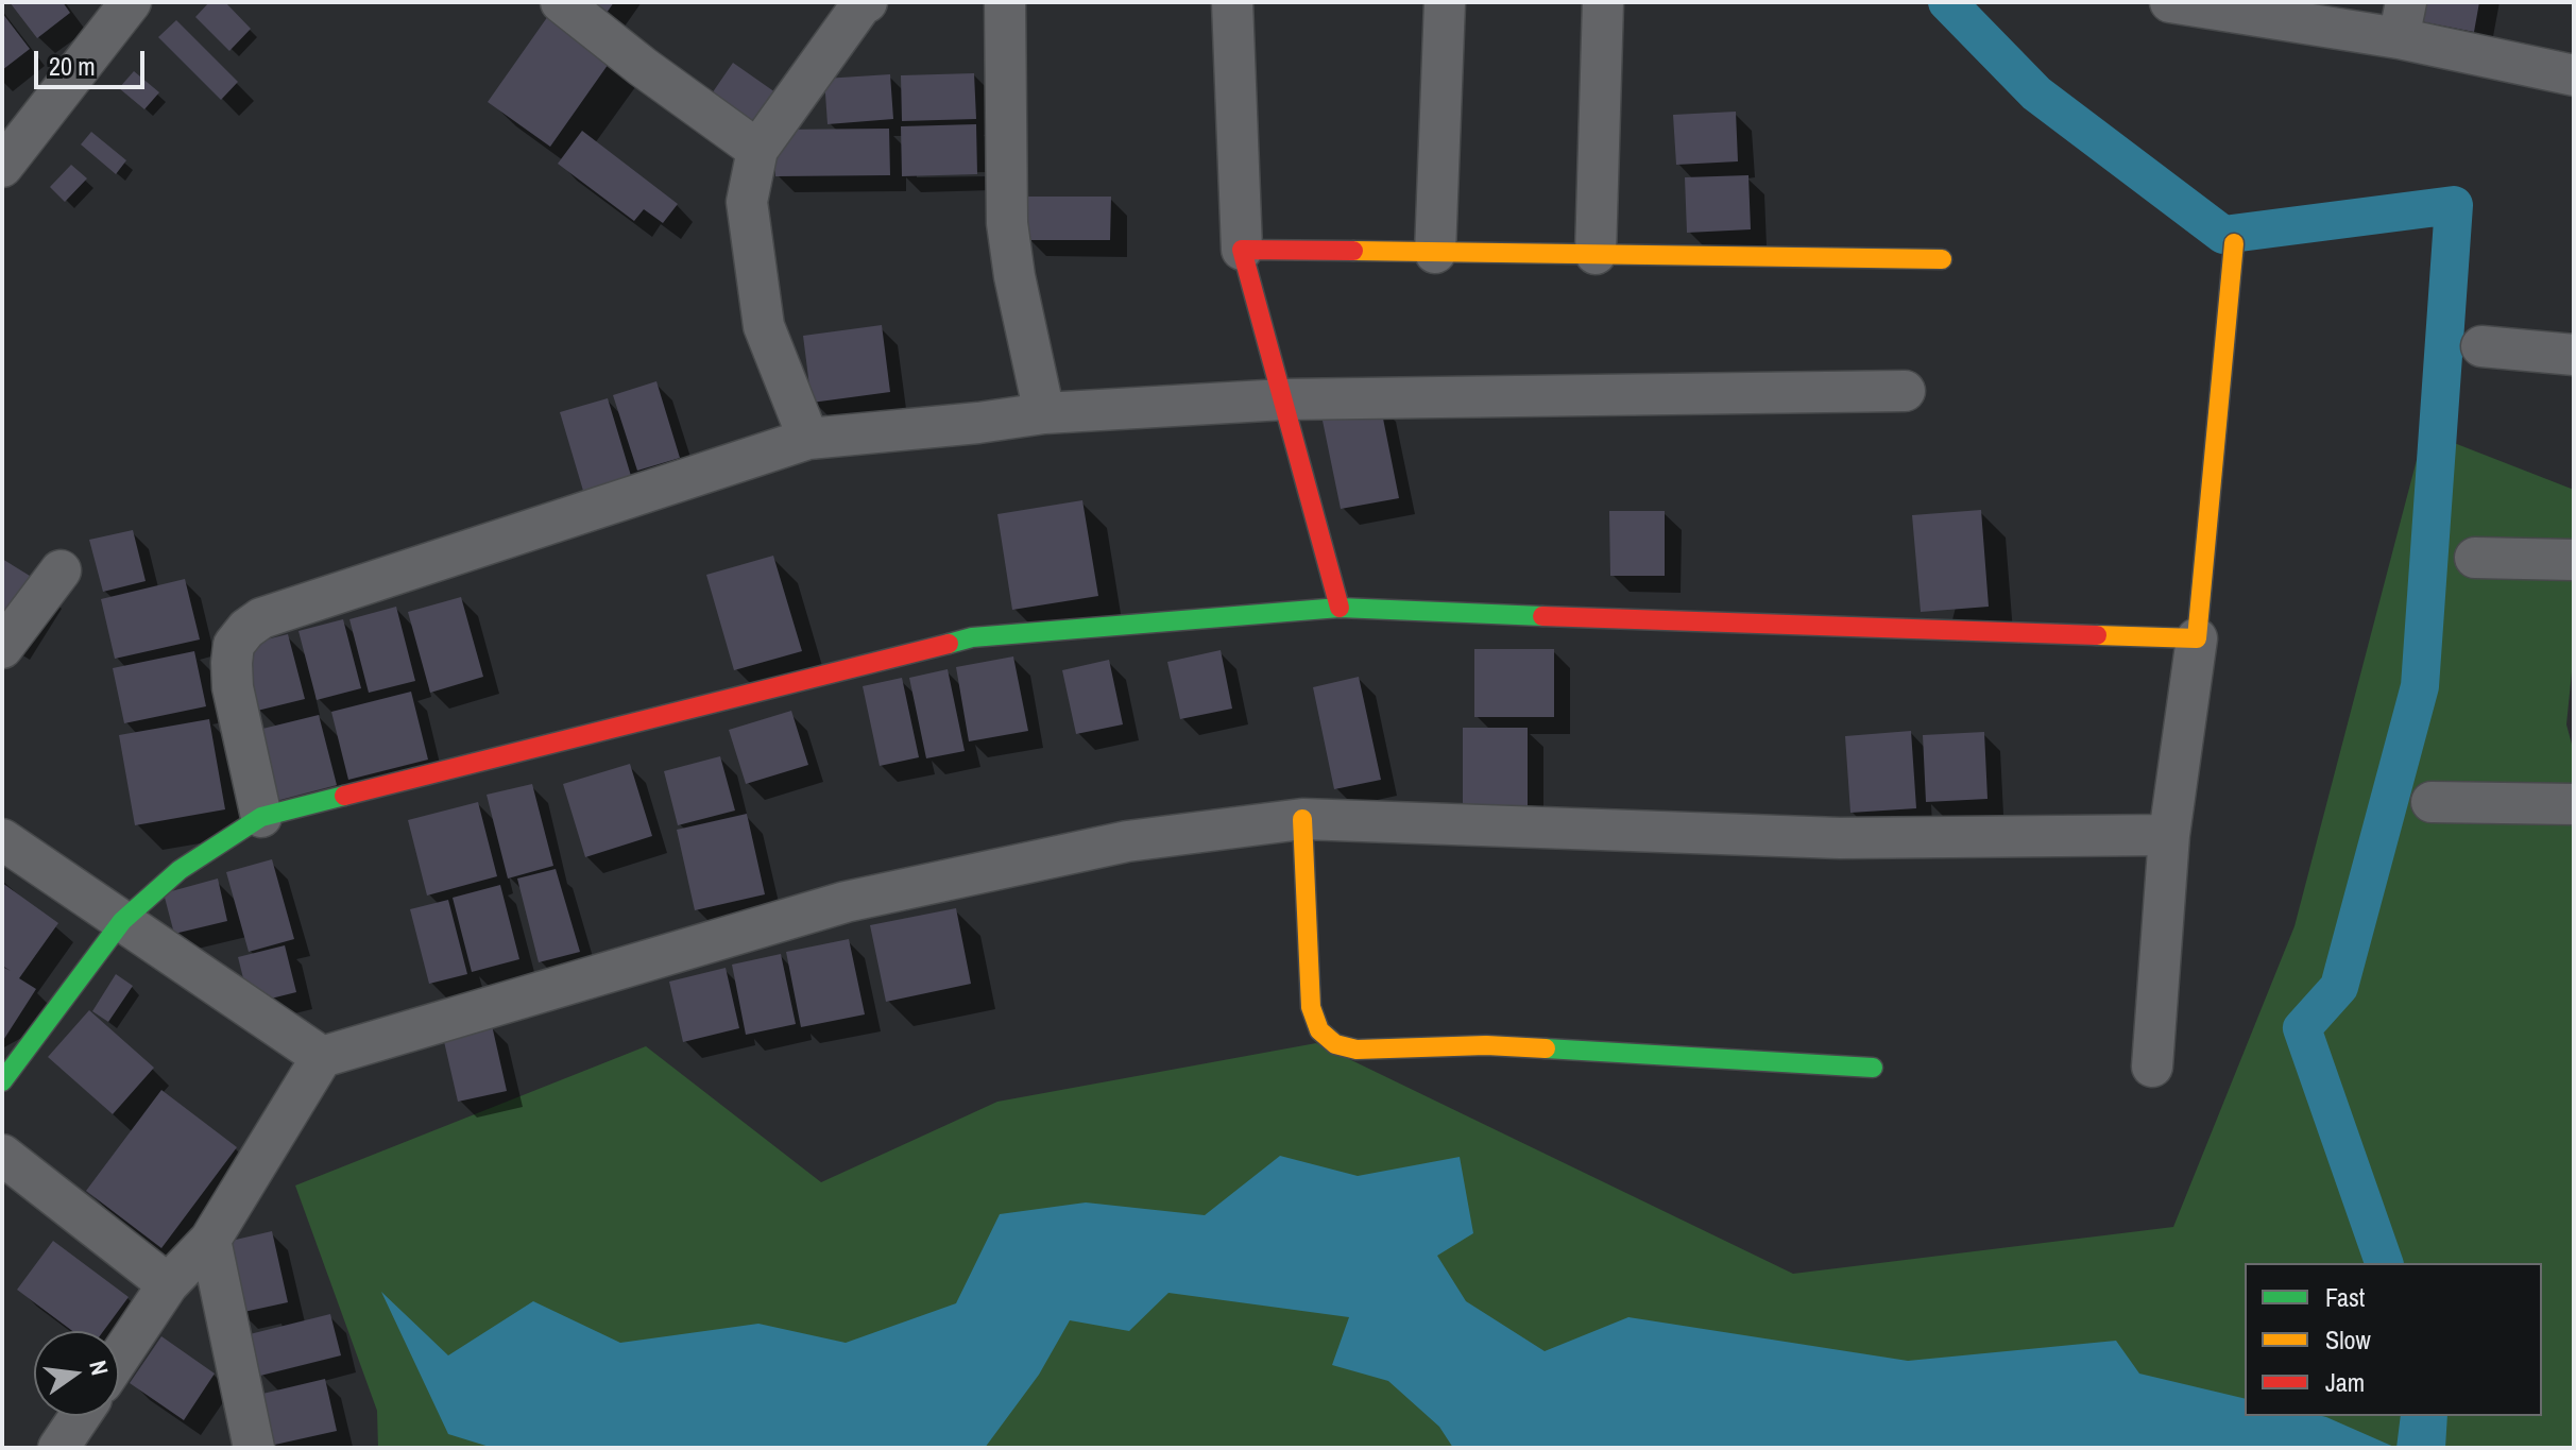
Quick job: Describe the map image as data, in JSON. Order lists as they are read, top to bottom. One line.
{"legend":["Fast","Slow","Jam"],"scale_bar":"20 m","north":"right"}
